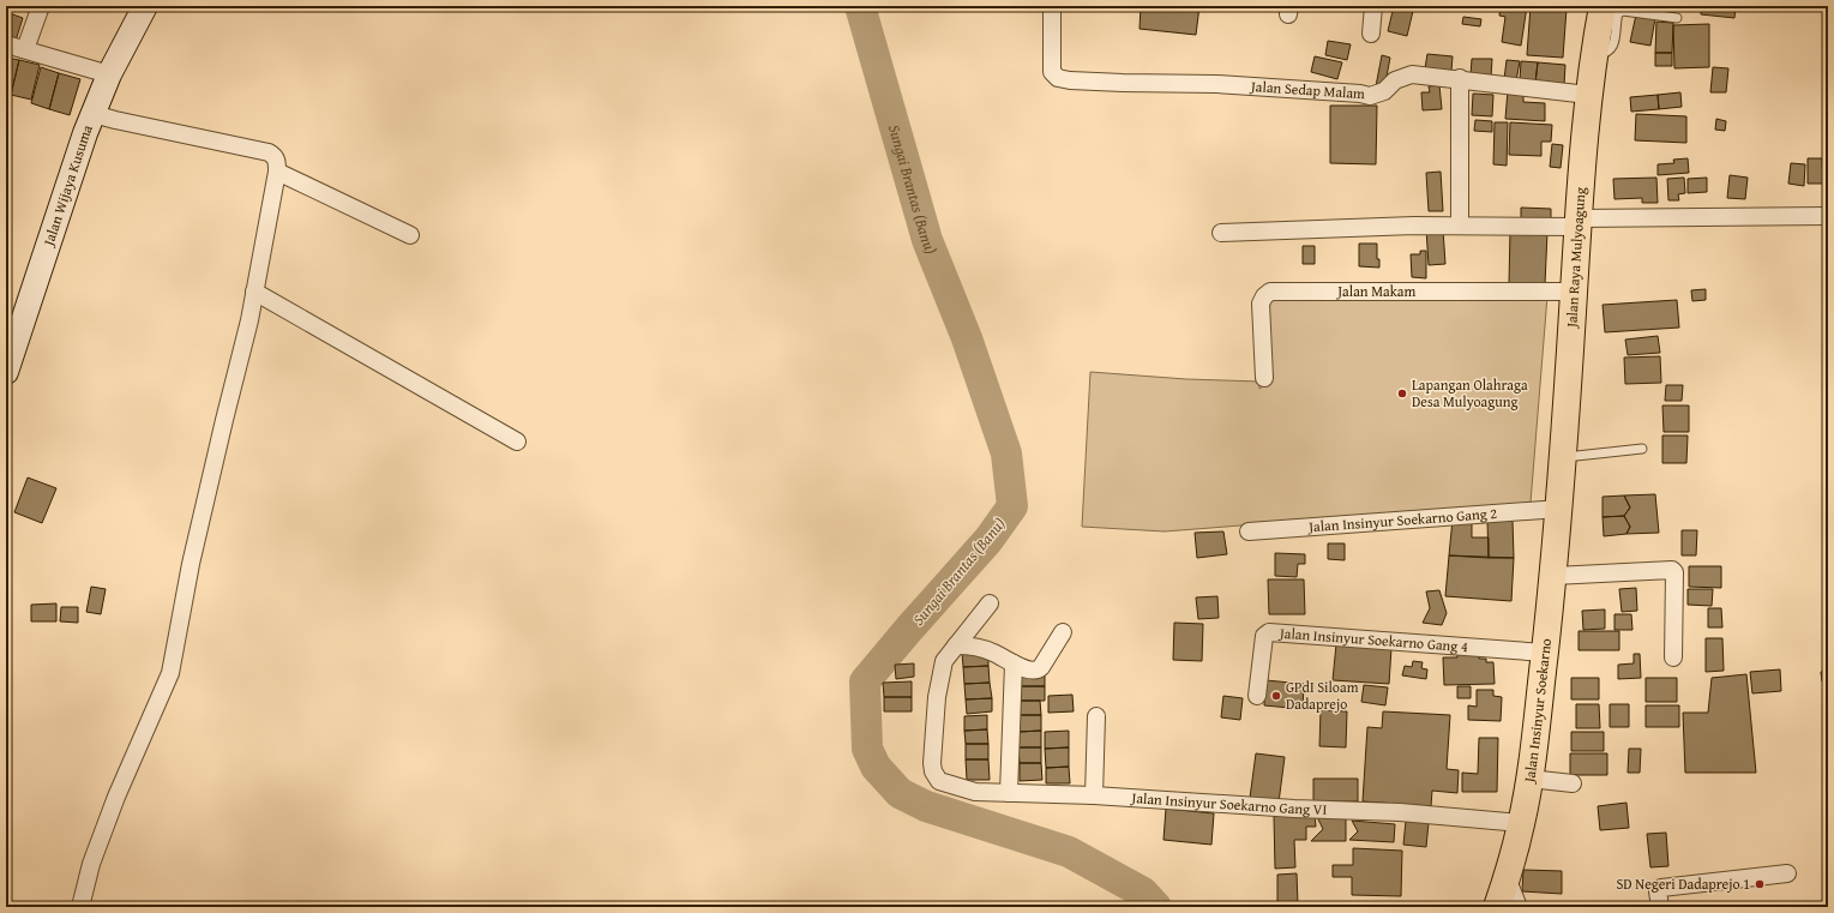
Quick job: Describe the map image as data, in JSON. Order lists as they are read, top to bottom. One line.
{"streets":{"main road":["Jalan Wijaya Kusuma","Jalan Raya Mulyoagung","Jalan Insinyur Soekarno"],"street":["Jalan Sedap Malam","Jalan Makam","Jalan Insinyur Soekarno Gang 2","Jalan Insinyur Soekarno Gang 4","Jalan Insinyur Soekarno Gang VI"]},"crossings":[["Jalan Sedap Malam","Jalan Raya Mulyoagung"],["Jalan Raya Mulyoagung","Jalan Makam"],["Jalan Raya Mulyoagung","Jalan Insinyur Soekarno Gang 2"],["Jalan Raya Mulyoagung","Jalan Insinyur Soekarno"],["Jalan Insinyur Soekarno Gang 2","Jalan Insinyur Soekarno"],["Jalan Insinyur Soekarno Gang 4","Jalan Insinyur Soekarno"],["Jalan Insinyur Soekarno","Jalan Insinyur Soekarno Gang VI"]],"water":["Sungai Brantas (Banu)"],"places":["Lapangan Olahraga Desa Mulyoagung","GPdI Siloam Dadaprejo","SD Negeri Dadaprejo 1"]}
